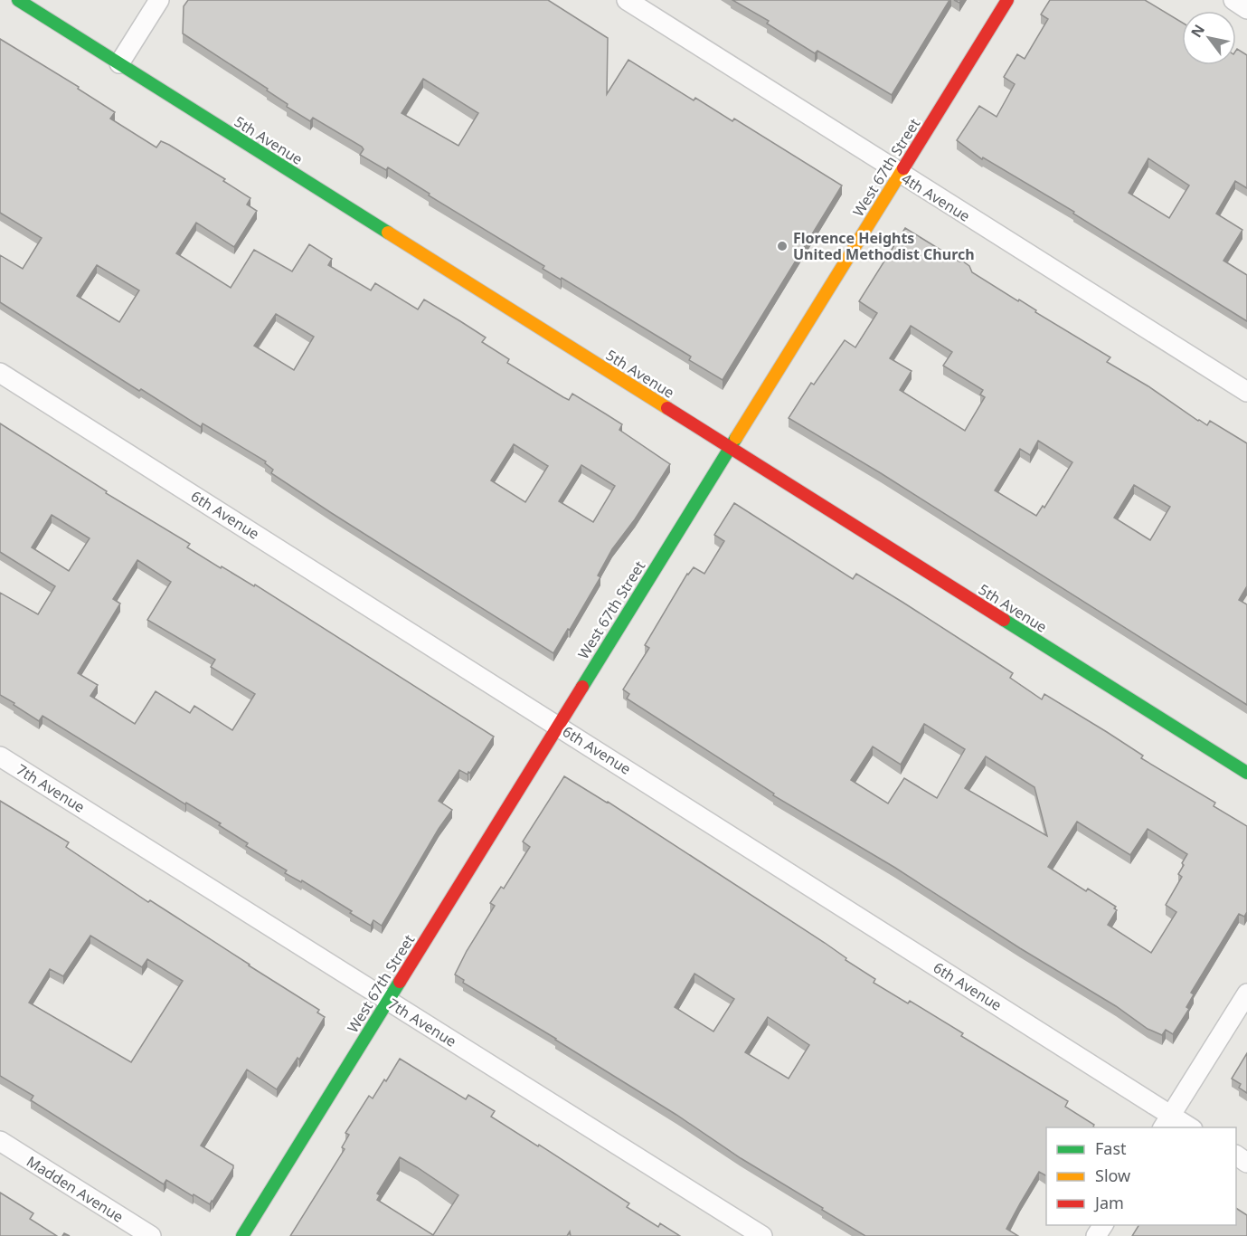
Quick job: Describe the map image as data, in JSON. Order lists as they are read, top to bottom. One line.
{"streets":{"street":["5th Avenue","West 67th Street","4th Avenue","6th Avenue","7th Avenue","Madden Avenue"]},"crossings":[["5th Avenue","West 67th Street"],["West 67th Street","4th Avenue"],["West 67th Street","6th Avenue"],["West 67th Street","7th Avenue"]],"places":["Florence Heights United Methodist Church"],"legend":["Fast","Slow","Jam"],"north":"top left"}
